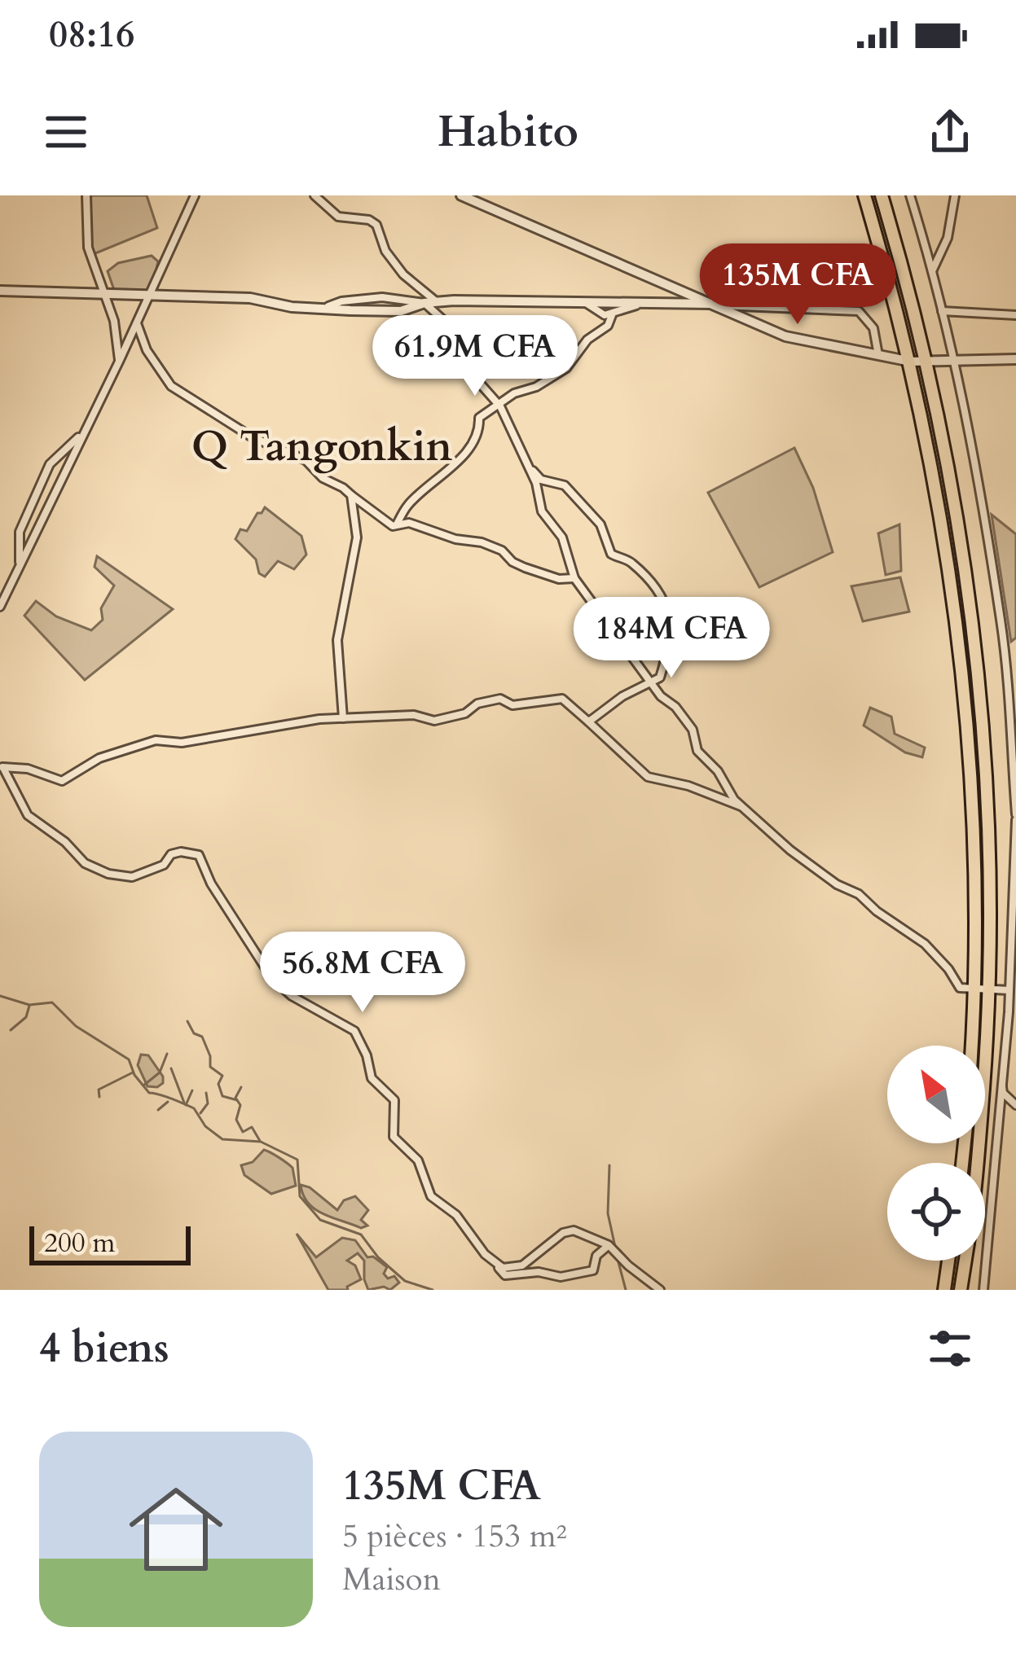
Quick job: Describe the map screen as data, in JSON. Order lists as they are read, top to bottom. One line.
{"districts":["Q Tangonkin"],"scale_bar":"200 m","north":"top left","page":{"status":"08:16","header":"Habito","price":["135M CFA","61.9M CFA","184M CFA","56.8M CFA"],"scale":"200 m","heading":"4 biens","list":[{"name":"135M CFA","note":"5 pièces · 153 m² · Maison"}]}}
